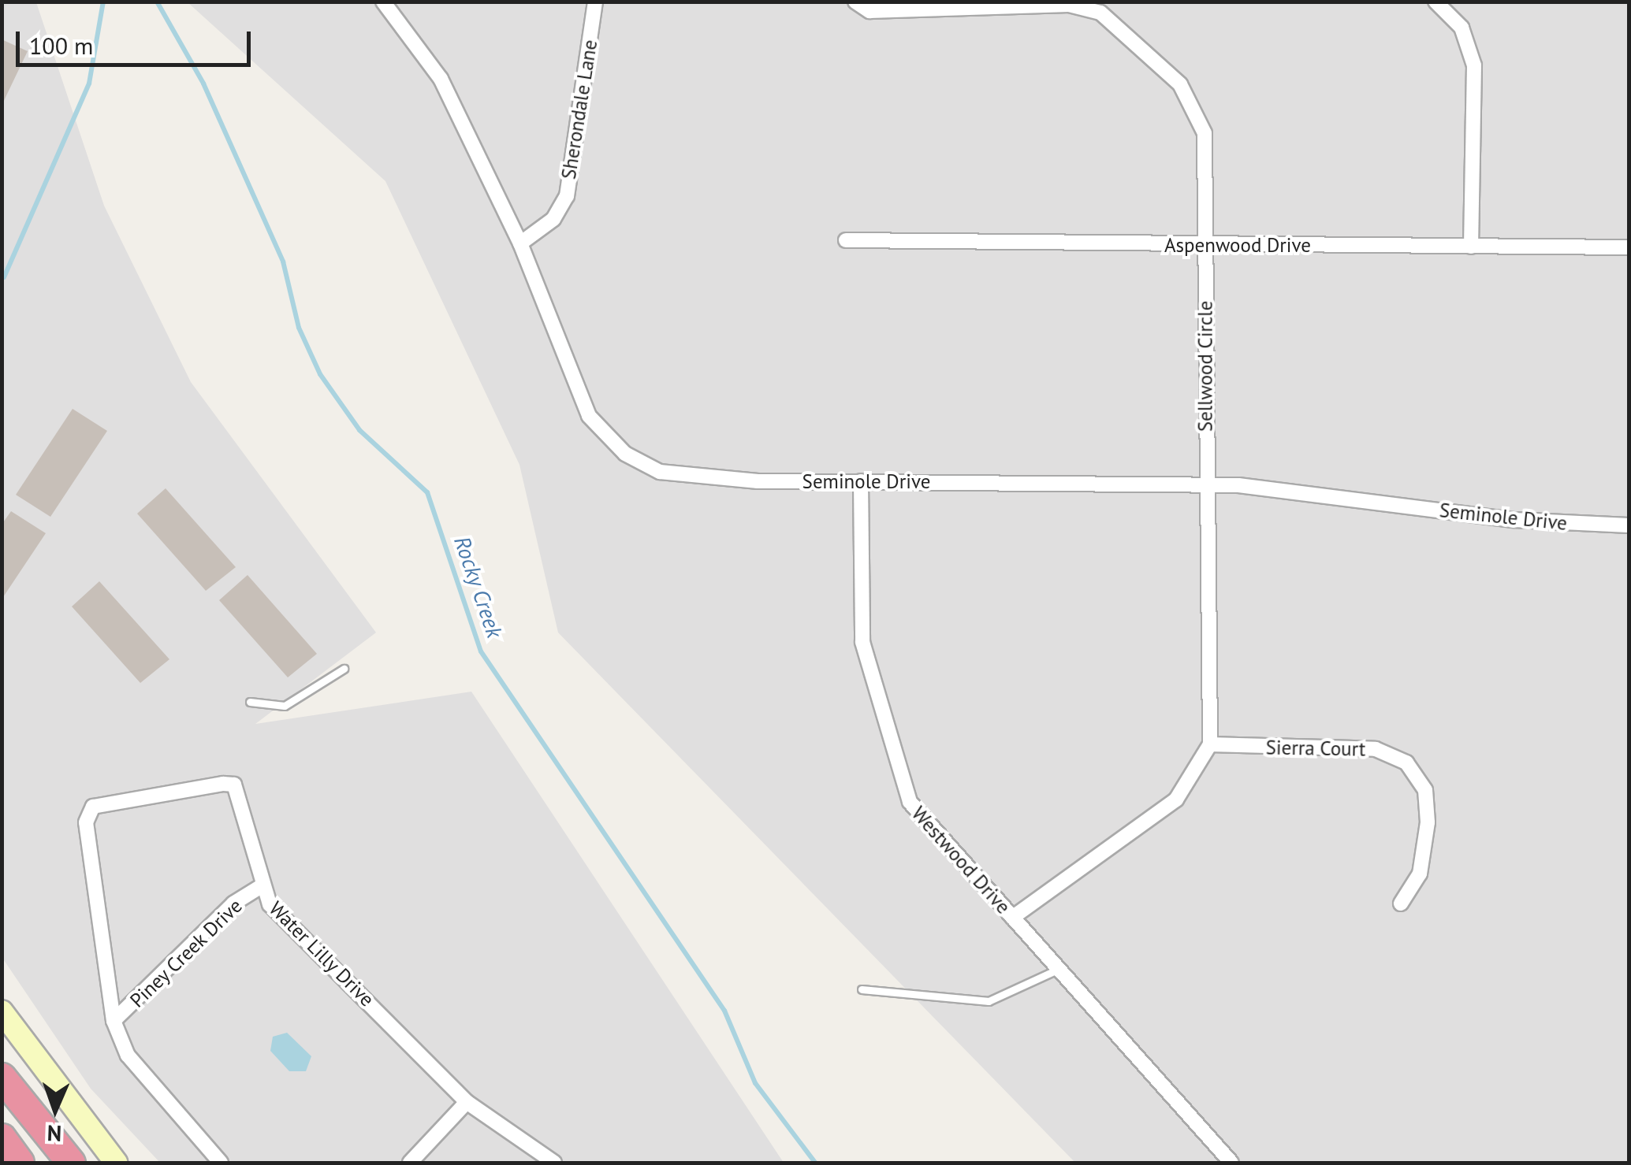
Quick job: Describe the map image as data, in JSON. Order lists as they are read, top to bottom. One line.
{"streets":{"street":["Sherondale Lane","Aspenwood Drive","Sellwood Circle","Seminole Drive","Sierra Court","Westwood Drive","Piney Creek Drive","Water Lilly Drive"]},"crossings":[["Sherondale Lane","Seminole Drive"],["Aspenwood Drive","Sellwood Circle"],["Sellwood Circle","Seminole Drive"],["Sellwood Circle","Sierra Court"],["Sellwood Circle","Westwood Drive"],["Seminole Drive","Westwood Drive"],["Piney Creek Drive","Water Lilly Drive"]],"water":["Rocky Creek"],"scale_bar":"100 m","north":"bottom"}
